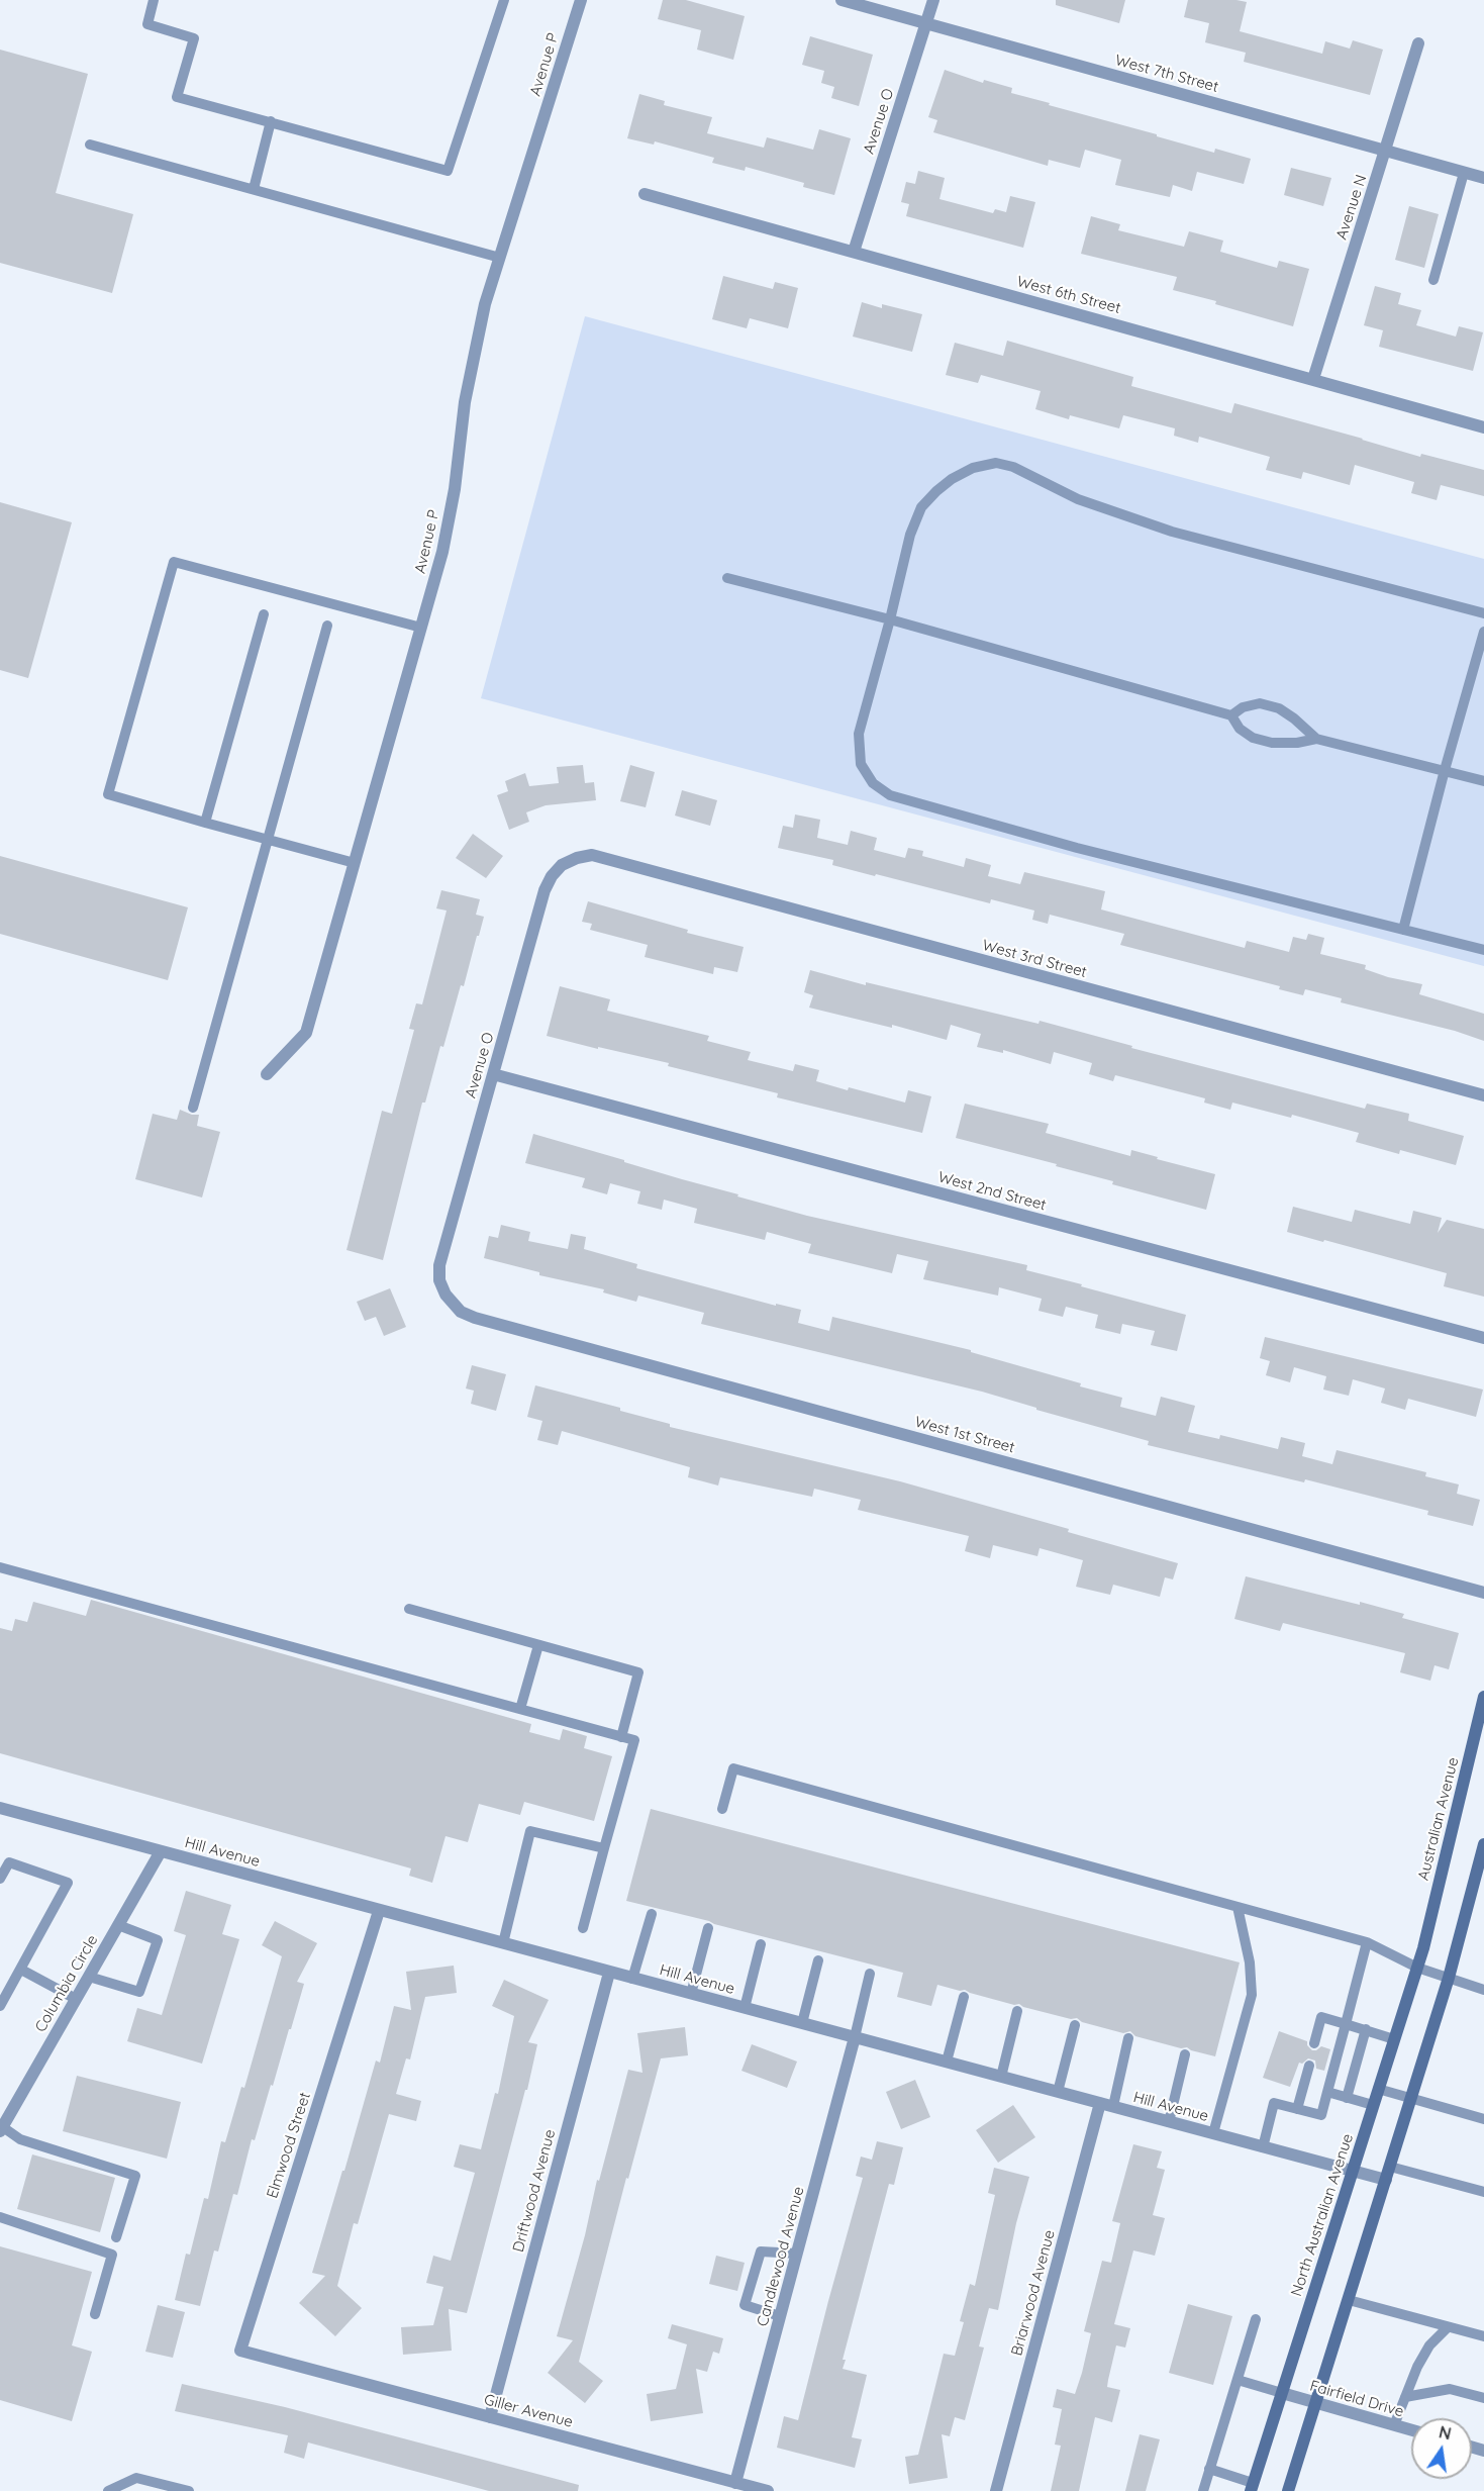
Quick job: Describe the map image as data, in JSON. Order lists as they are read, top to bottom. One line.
{"streets":{"main road":["Australian Avenue","North Australian Avenue"],"street":["Avenue P","West 7th Street","Avenue O","Avenue N","West 6th Street","West 3rd Street","West 2nd Street","West 1st Street","Hill Avenue","Columbia Circle","Elmwood Street","Driftwood Avenue","Candlewood Avenue","Briarwood Avenue","Fairfield Drive","Giller Avenue"]},"crossings":[["West 7th Street","Avenue O"],["West 7th Street","Avenue N"],["Avenue O","West 6th Street"],["Avenue O","West 3rd Street"],["Avenue O","West 2nd Street"],["Avenue O","West 1st Street"],["Avenue N","West 6th Street"],["Australian Avenue","North Australian Avenue"],["Hill Avenue","Columbia Circle"],["Hill Avenue","Elmwood Street"],["Hill Avenue","Driftwood Avenue"],["Hill Avenue","North Australian Avenue"],["Hill Avenue","Candlewood Avenue"],["Hill Avenue","Briarwood Avenue"],["Elmwood Street","Giller Avenue"],["Driftwood Avenue","Giller Avenue"],["North Australian Avenue","Fairfield Drive"],["Candlewood Avenue","Giller Avenue"]],"north":"top"}
